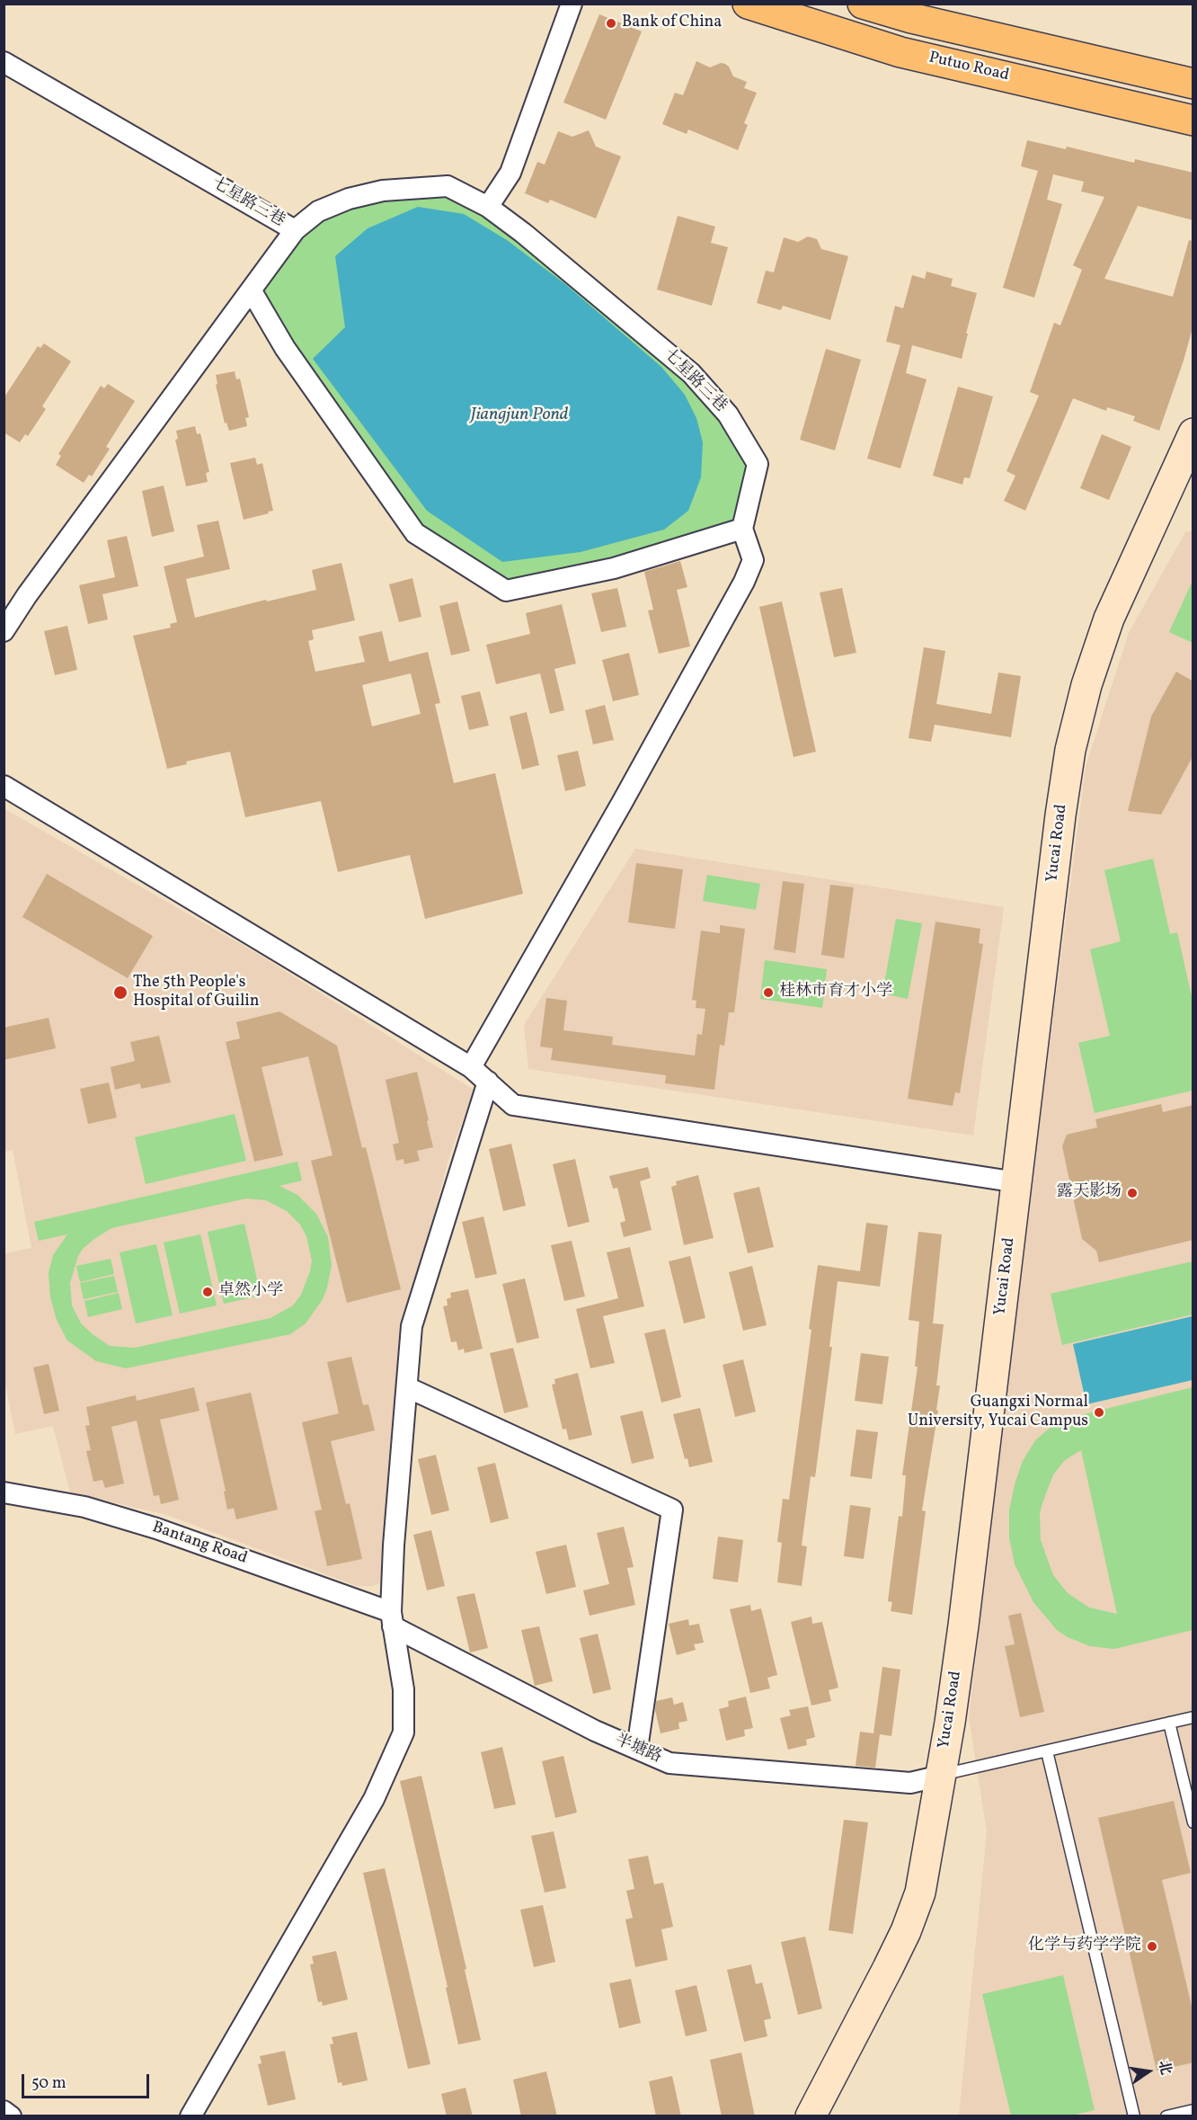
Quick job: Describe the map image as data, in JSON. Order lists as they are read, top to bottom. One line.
{"streets":{"main road":["Putuo Road","Yucai Road"],"street":["七星路三巷","Bantang Road","半塘路"]},"crossings":[["Yucai Road","半塘路"],["Bantang Road","半塘路"]],"water":["Jiangjun Pond"],"places":["Bank of China","The 5th People's Hospital of Guilin","桂林市育才小学","露天影场","卓然小学","Guangxi Normal University, Yucai Campus","化学与药学学院"],"scale_bar":"50 m","north":"right"}
